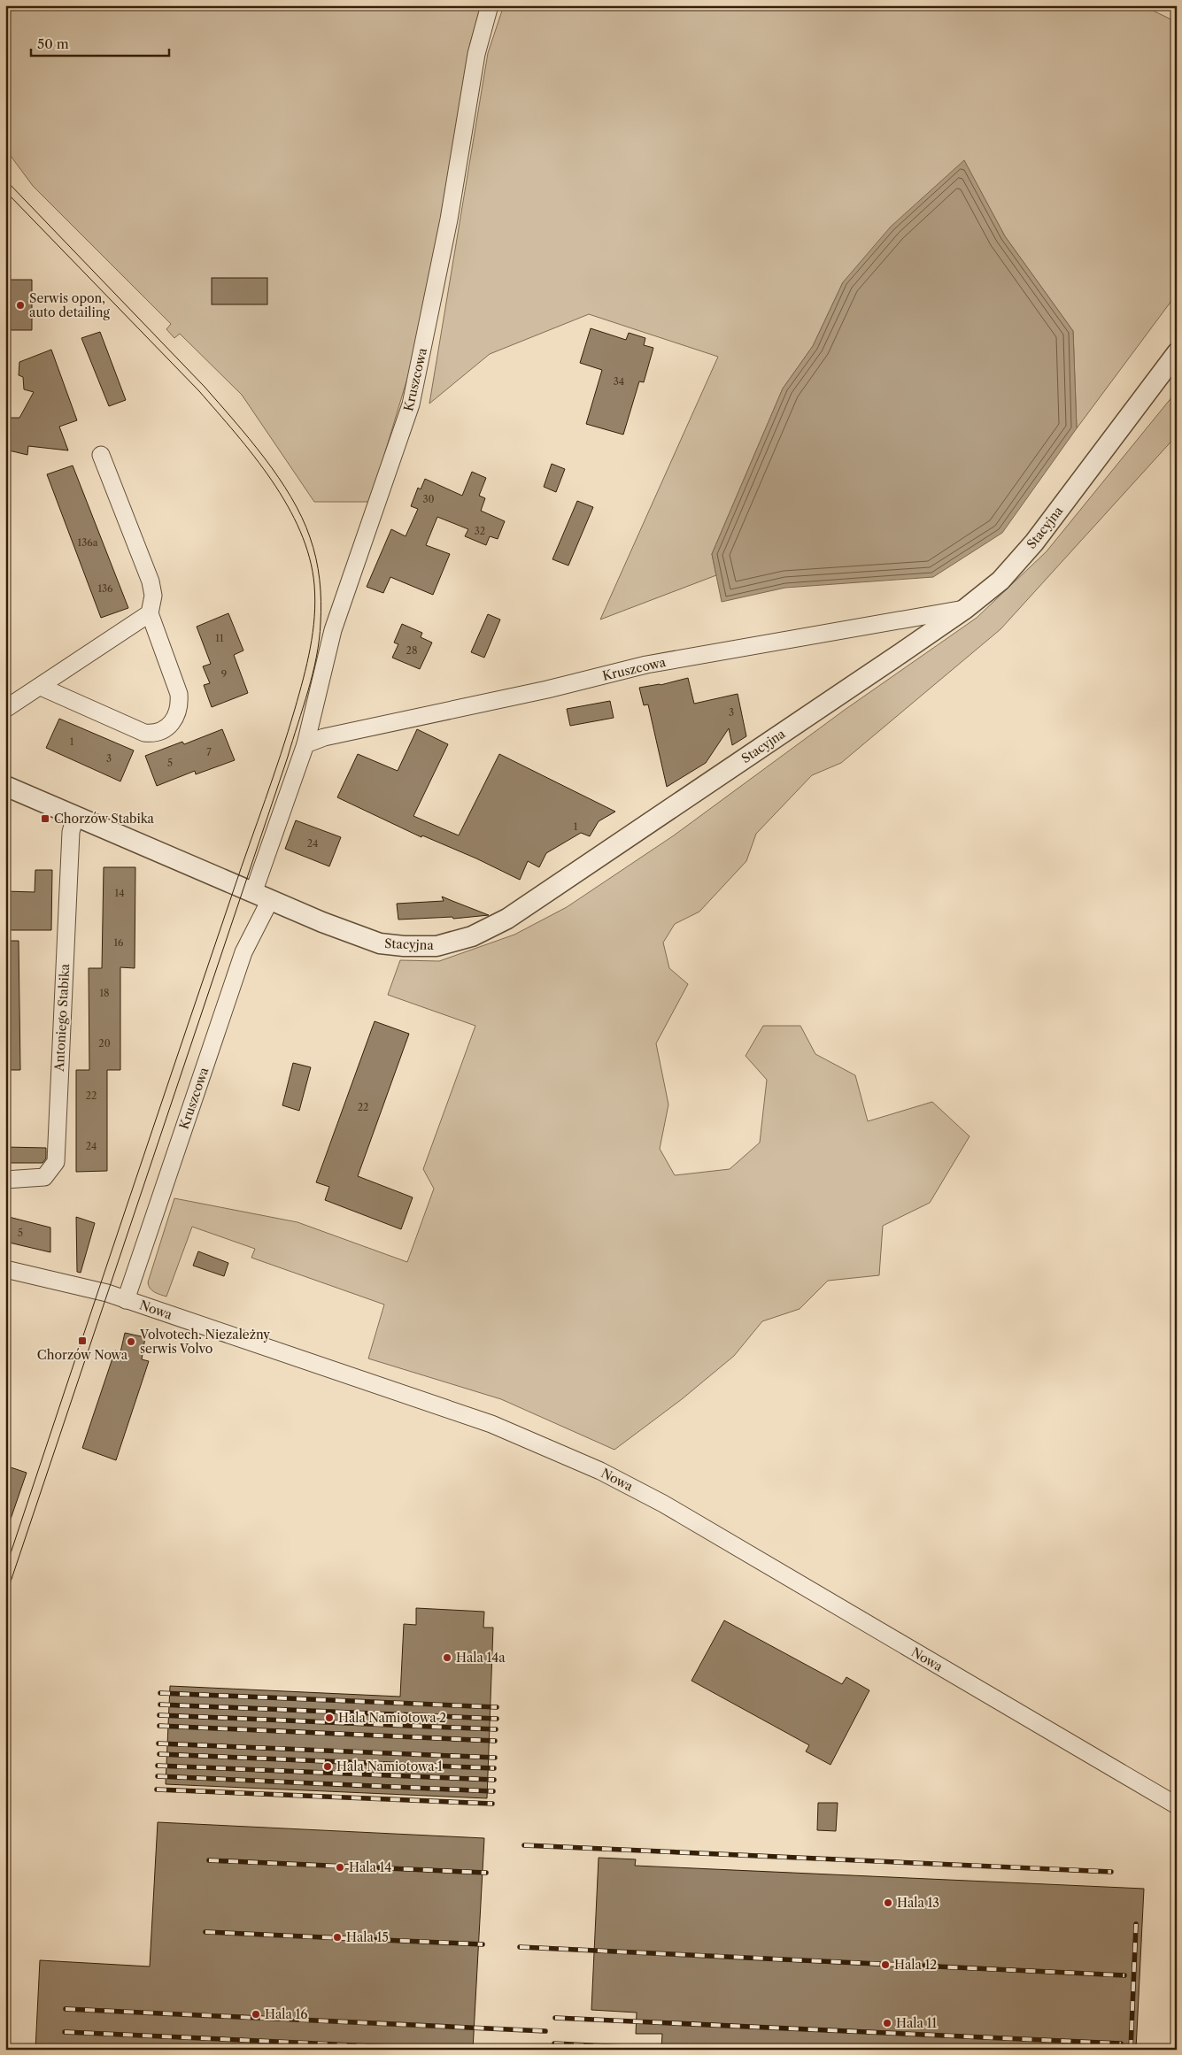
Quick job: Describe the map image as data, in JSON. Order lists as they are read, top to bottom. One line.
{"streets":{"street":["Kruszcowa","Stacyjna","Antoniego Stabika","Nowa"]},"crossings":[["Kruszcowa","Stacyjna"],["Kruszcowa","Nowa"]],"places":{"other":["Serwis opon, auto detailing","Volvotech. Niezależny serwis Volvo","Hala 14a","Hala Namiotowa 2","Hala Namiotowa 1","Hala 14","Hala 13","Hala 15","Hala 12","Hala 16","Hala 11"],"transit":["Chorzów Stabika","Chorzów Nowa"]},"house_numbers":["34","30","32","136a","136","11","28","9","3","1","7","3","5","1","24","14","16","18","20","22","22","24","5"],"scale_bar":"50 m"}
